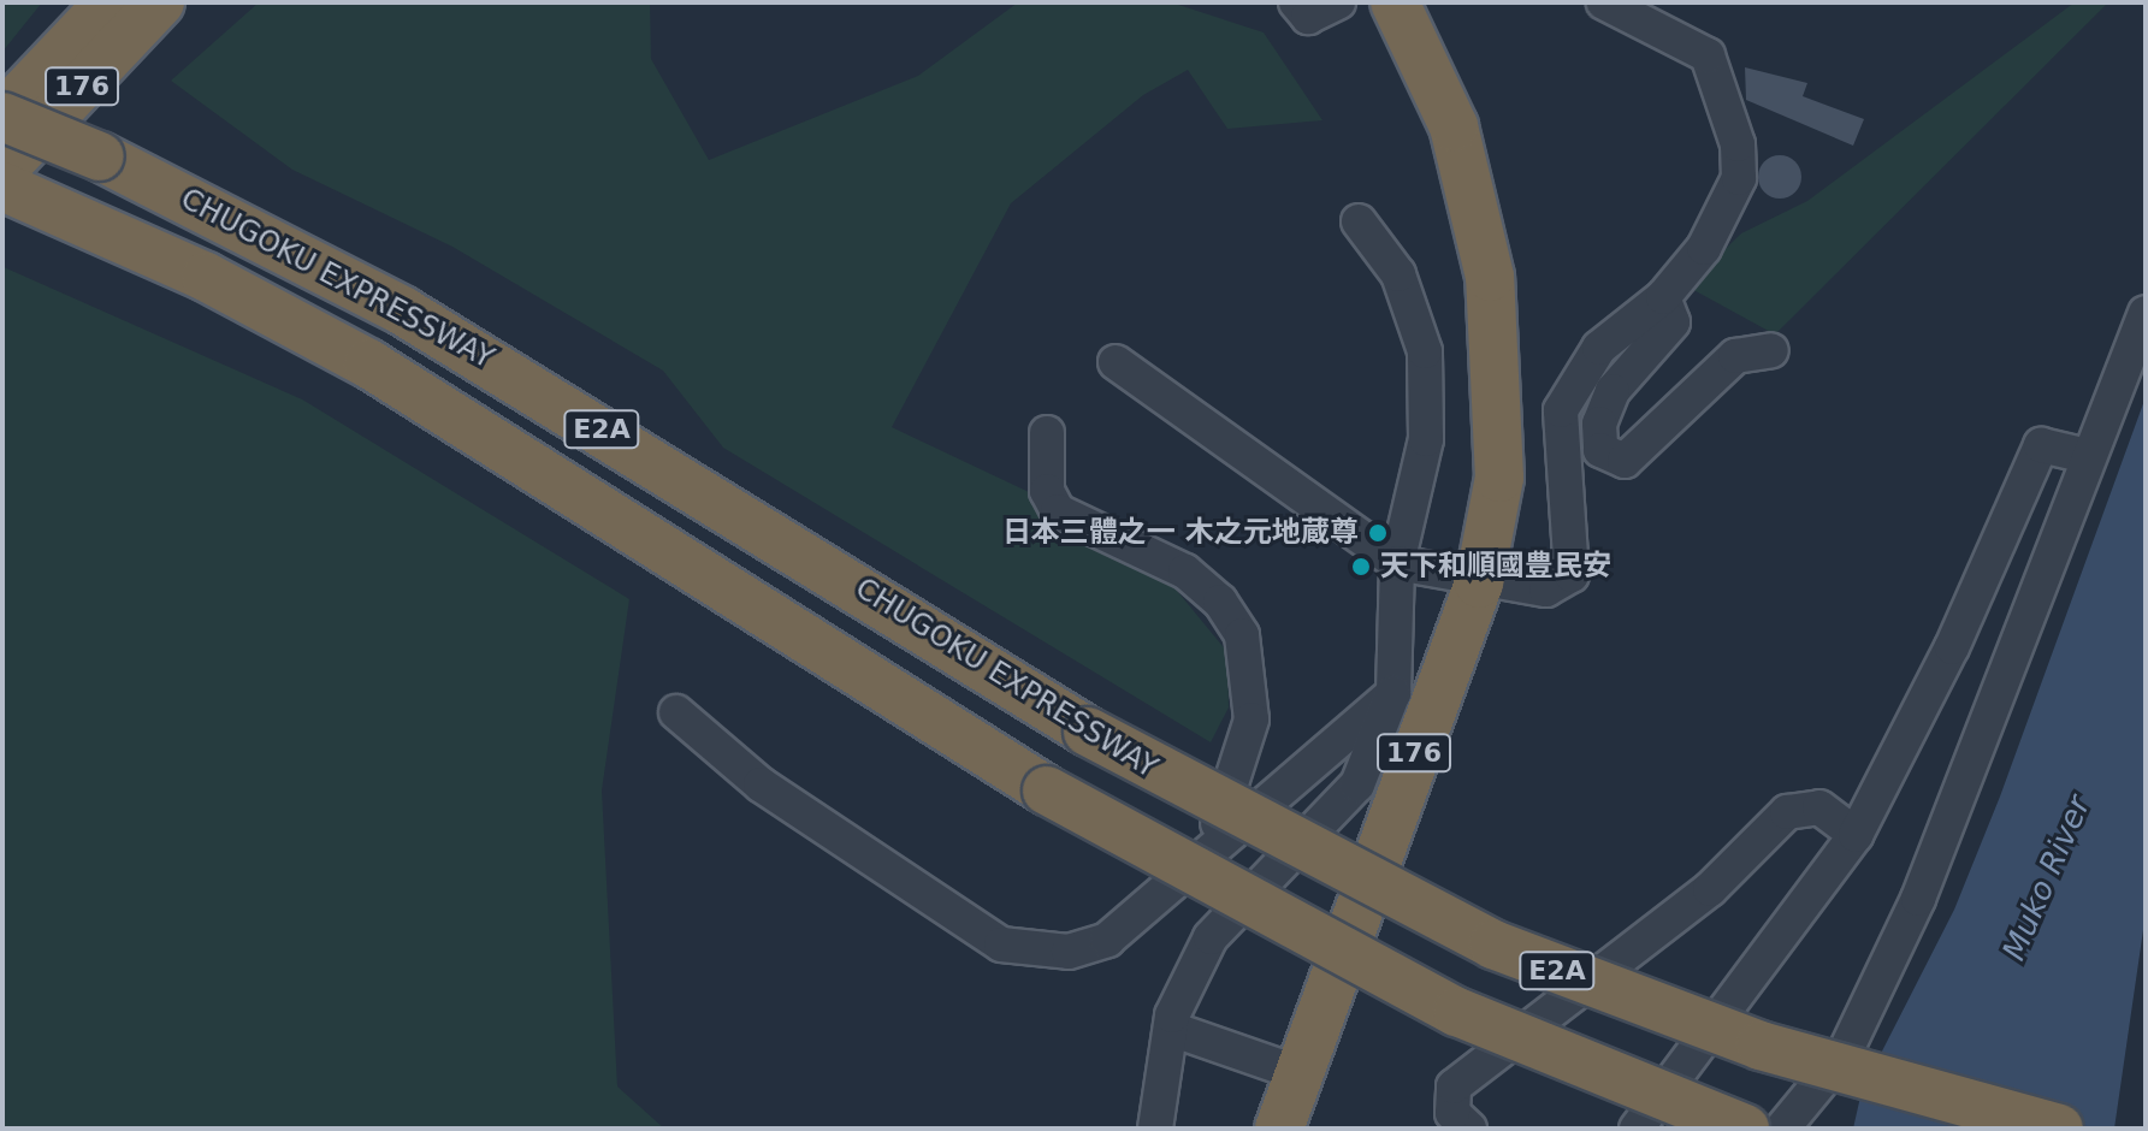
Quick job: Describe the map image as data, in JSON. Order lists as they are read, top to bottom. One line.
{"streets":{"highway":["176","CHUGOKU EXPRESSWAY","E2A"]},"crossings":[["176","CHUGOKU EXPRESSWAY"]],"water":["Muko River"],"places":["日本三體之一 木之元地蔵尊","天下和順國豊民安"]}
